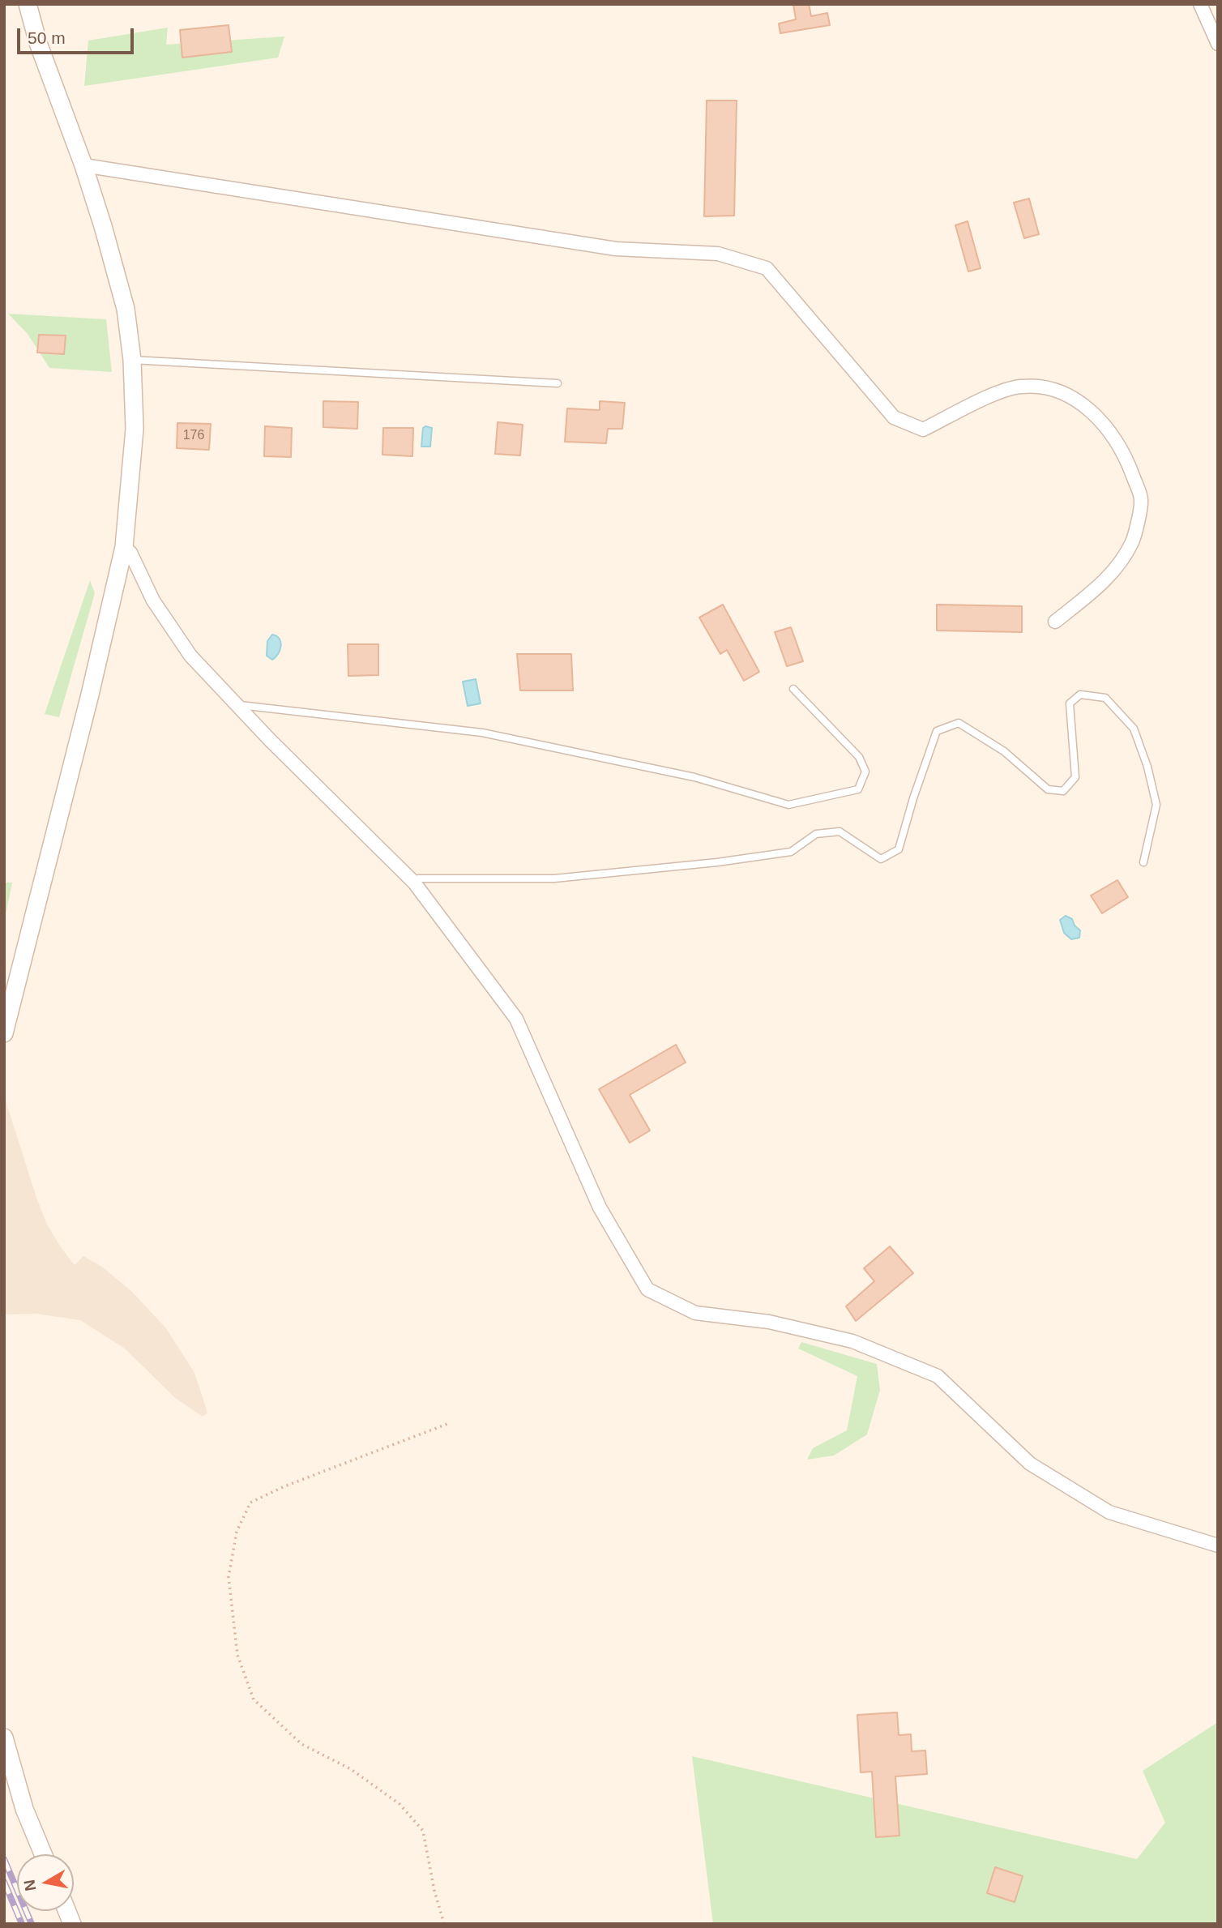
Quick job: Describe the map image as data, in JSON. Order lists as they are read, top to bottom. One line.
{"house_numbers":["176"],"scale_bar":"50 m","north":"left"}
